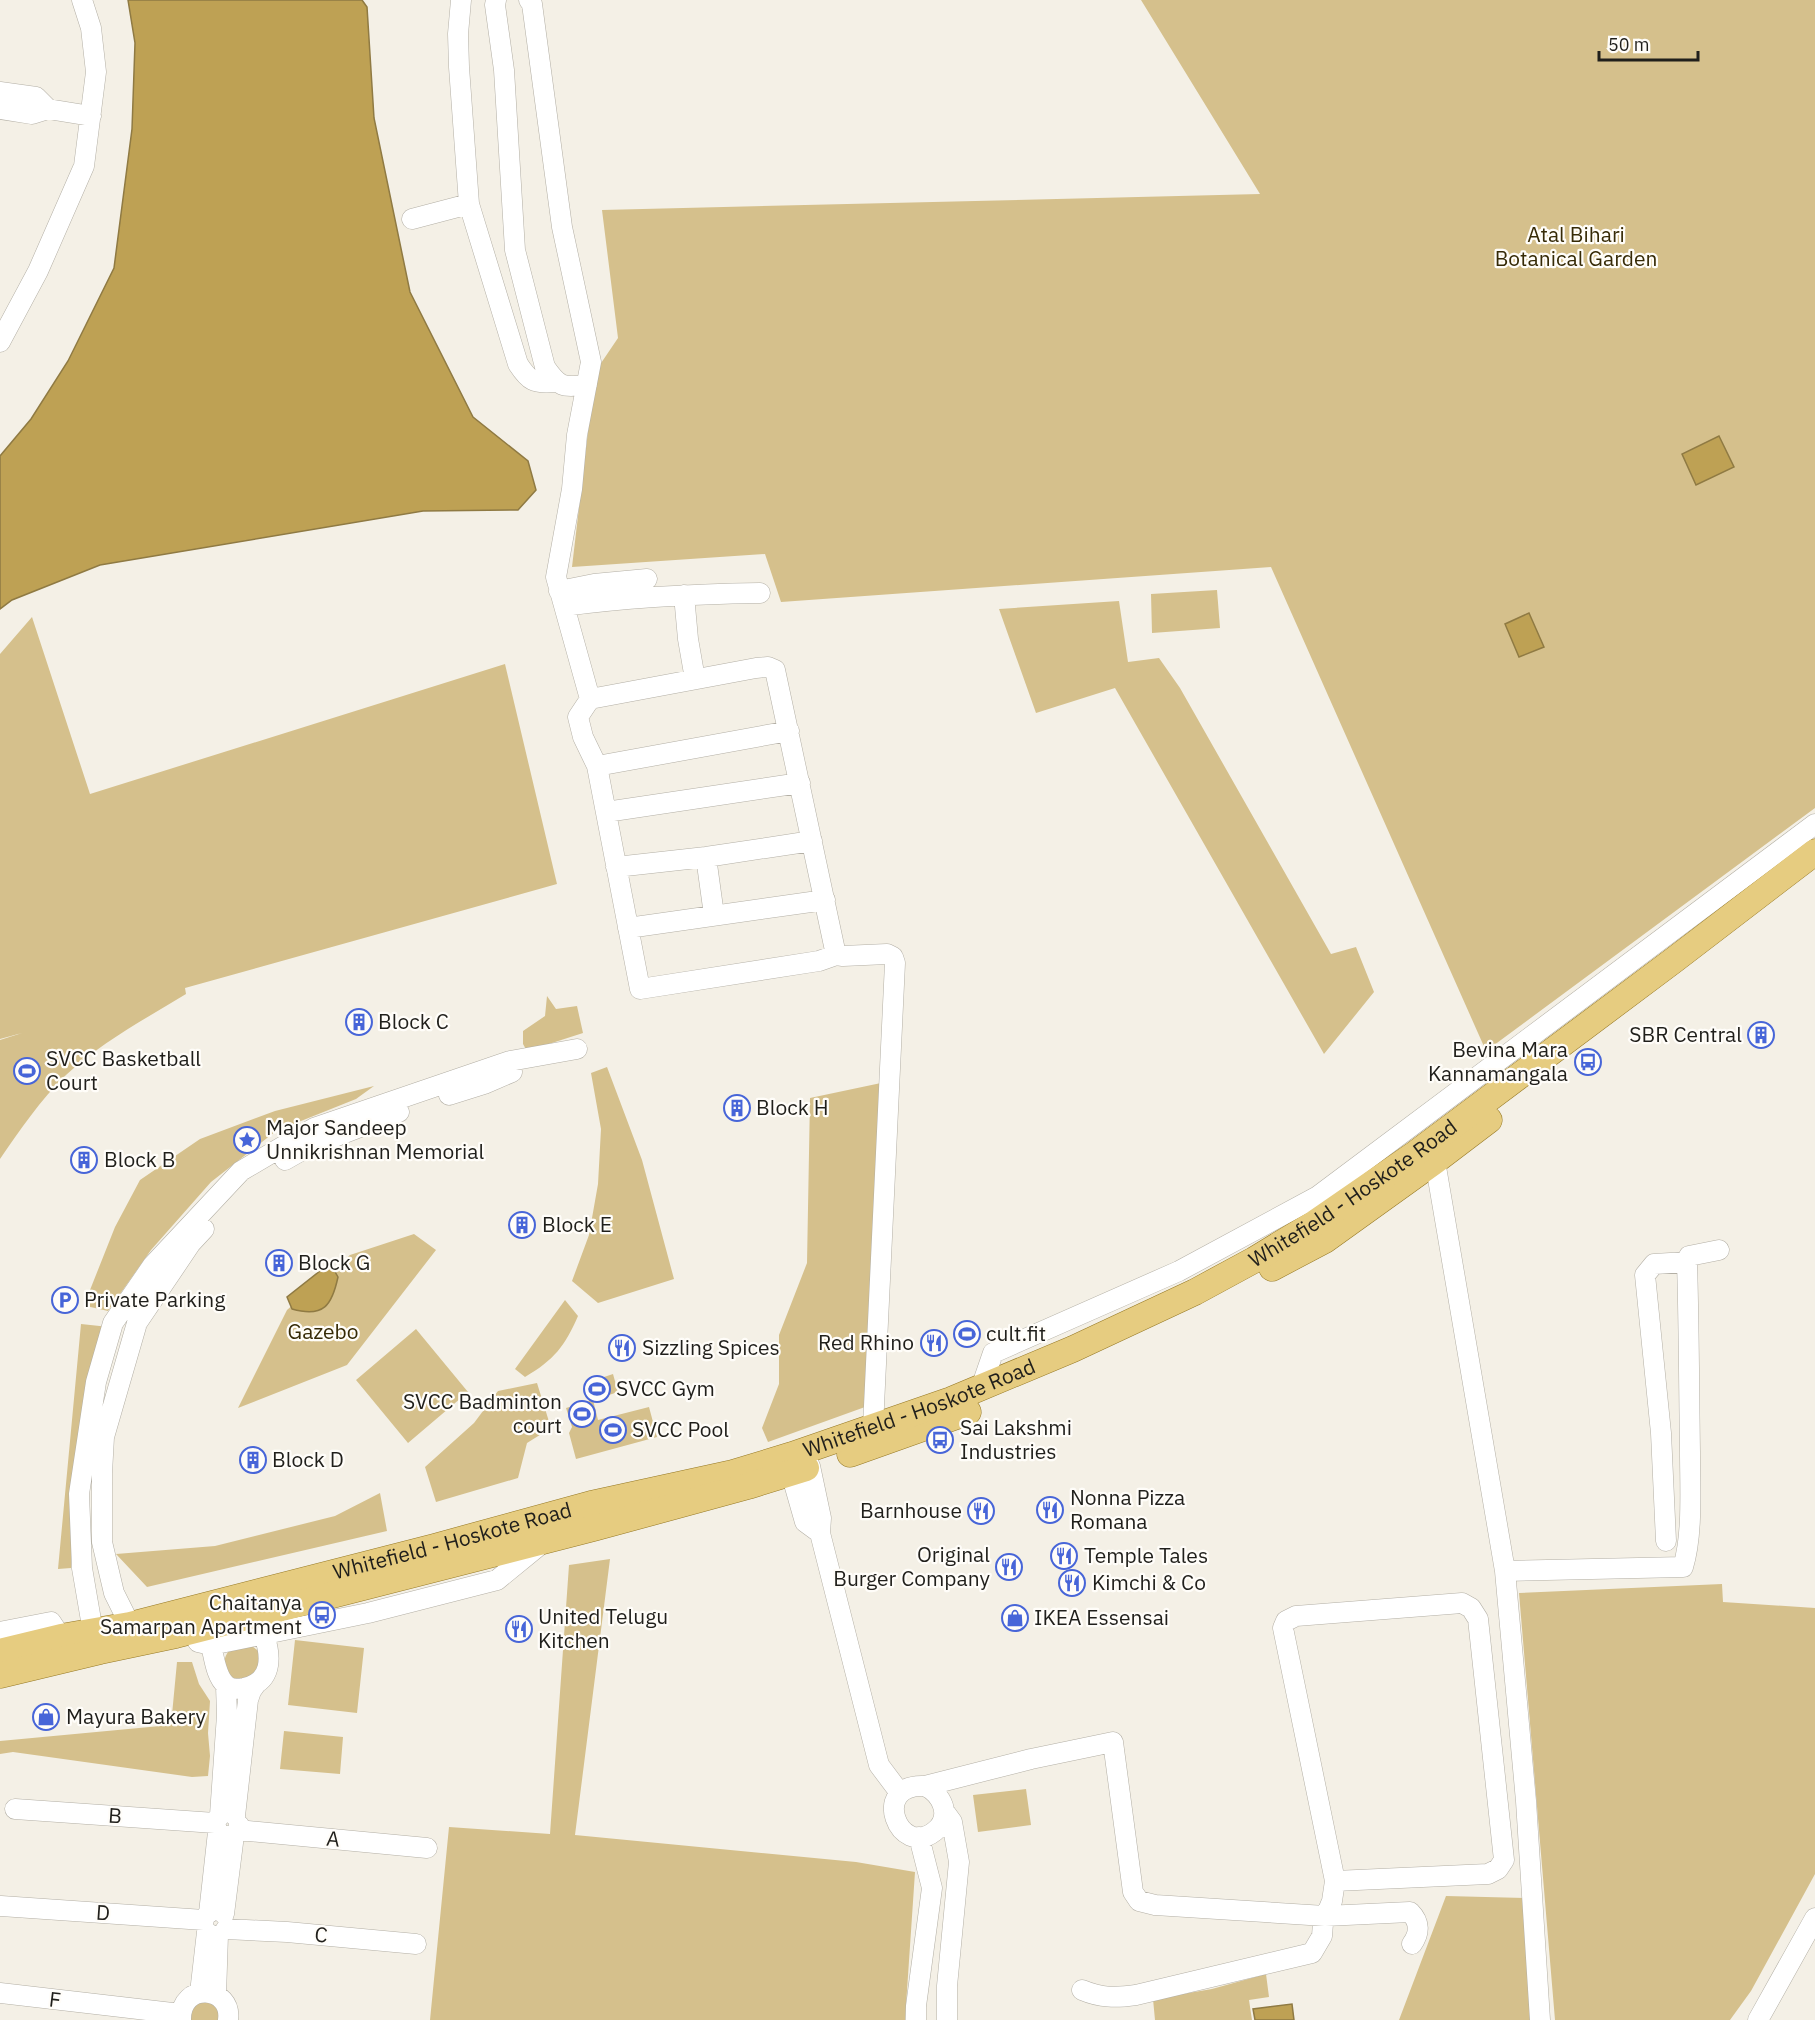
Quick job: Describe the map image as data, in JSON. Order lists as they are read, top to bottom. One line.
{"streets":{"main road":["Whitefield - Hoskote Road"],"street":["B","A","D","C","F"]},"crossings":[["B","A"],["D","C"]],"parks":["Atal Bihari Botanical Garden","Gazebo"],"places":{"building":["Block C","SBR Central","Block H","Block B","Block E","Block G","Block D"],"bus stop":["Bevina Mara Kannamangala","Sai Lakshmi Industries","Chaitanya Samarpan Apartment"],"sports":["SVCC Basketball Court","cult.fit","SVCC Gym","SVCC Badminton court","SVCC Pool"],"place":["Major Sandeep Unnikrishnan Memorial"],"parking":["Private Parking"],"restaurant":["Red Rhino","Sizzling Spices","Nonna Pizza Romana","Barnhouse","Temple Tales","Original Burger Company","Kimchi & Co","United Telugu Kitchen"],"shop":["IKEA Essensai","Mayura Bakery"]},"scale_bar":"50 m"}
